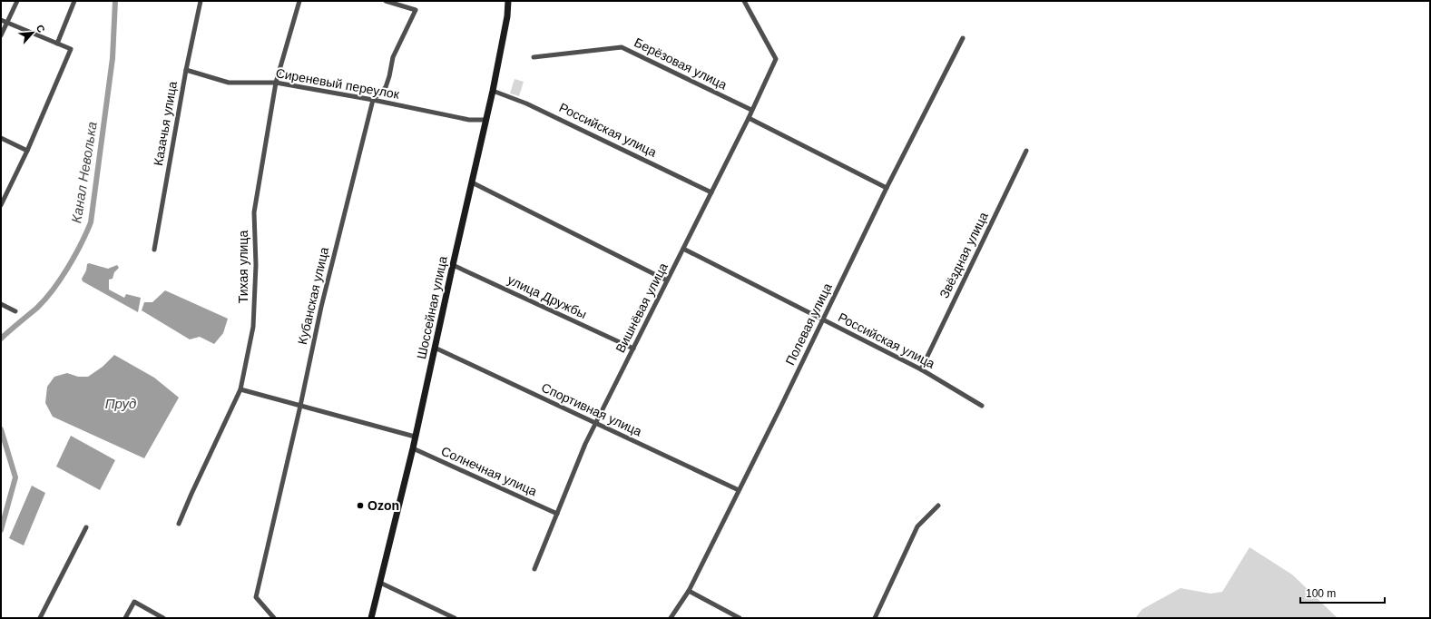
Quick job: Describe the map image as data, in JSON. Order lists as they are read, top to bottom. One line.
{"streets":{"main road":["Шоссейная улица"],"street":["Берёзовая улица","Сиреневый переулок","Казачья улица","Российская улица","Звёздная улица","Тихая улица","Кубанская улица","улица Дружбы","Вишнёвая улица","Полевая улица","Спортивная улица","Солнечная улица"]},"crossings":[["Берёзовая улица","Вишнёвая улица"],["Сиреневый переулок","Казачья улица"],["Сиреневый переулок","Тихая улица"],["Сиреневый переулок","Кубанская улица"],["Сиреневый переулок","Шоссейная улица"],["Российская улица","Звёздная улица"],["Российская улица","Шоссейная улица"],["Российская улица","Вишнёвая улица"],["Российская улица","Полевая улица"],["улица Дружбы","Шоссейная улица"],["улица Дружбы","Вишнёвая улица"],["Шоссейная улица","Спортивная улица"],["Шоссейная улица","Солнечная улица"],["Вишнёвая улица","Спортивная улица"],["Вишнёвая улица","Солнечная улица"],["Полевая улица","Спортивная улица"]],"water":["Канал Неволька","Пруд"],"places":["Ozon"],"scale_bar":"100 m","north":"top right"}
